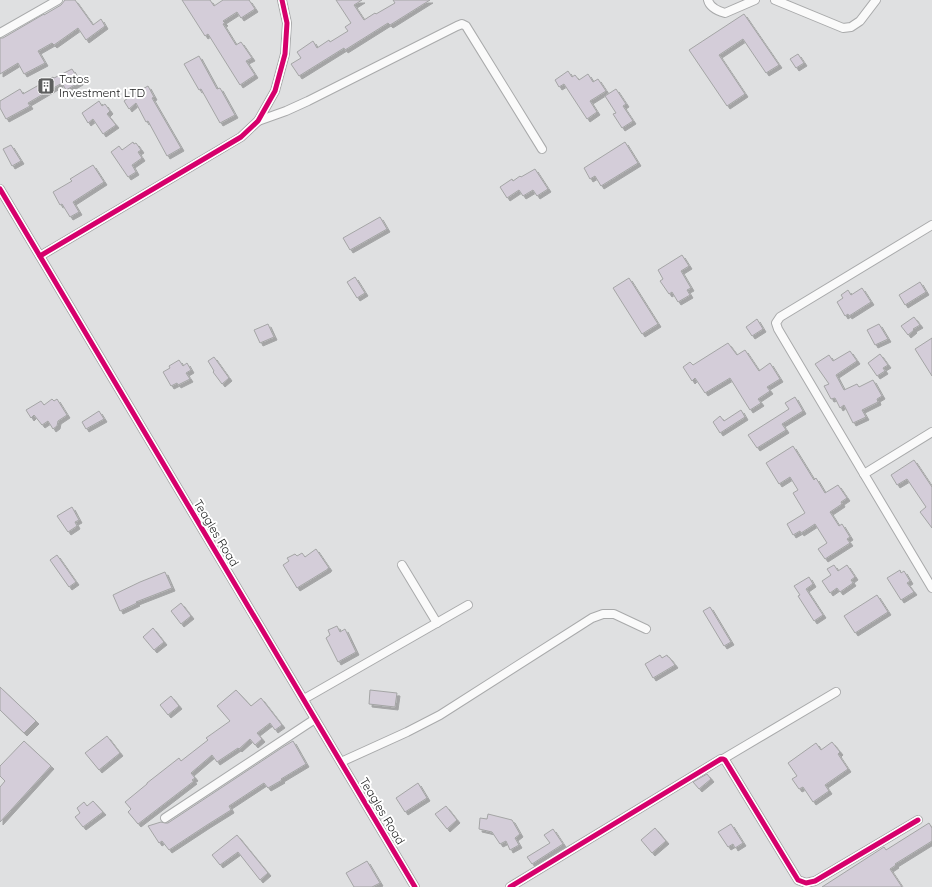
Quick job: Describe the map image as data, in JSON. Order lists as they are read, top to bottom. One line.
{"streets":{"street":["Teagles Road"]},"places":{"building":["Tatos Investment LTD"]}}
